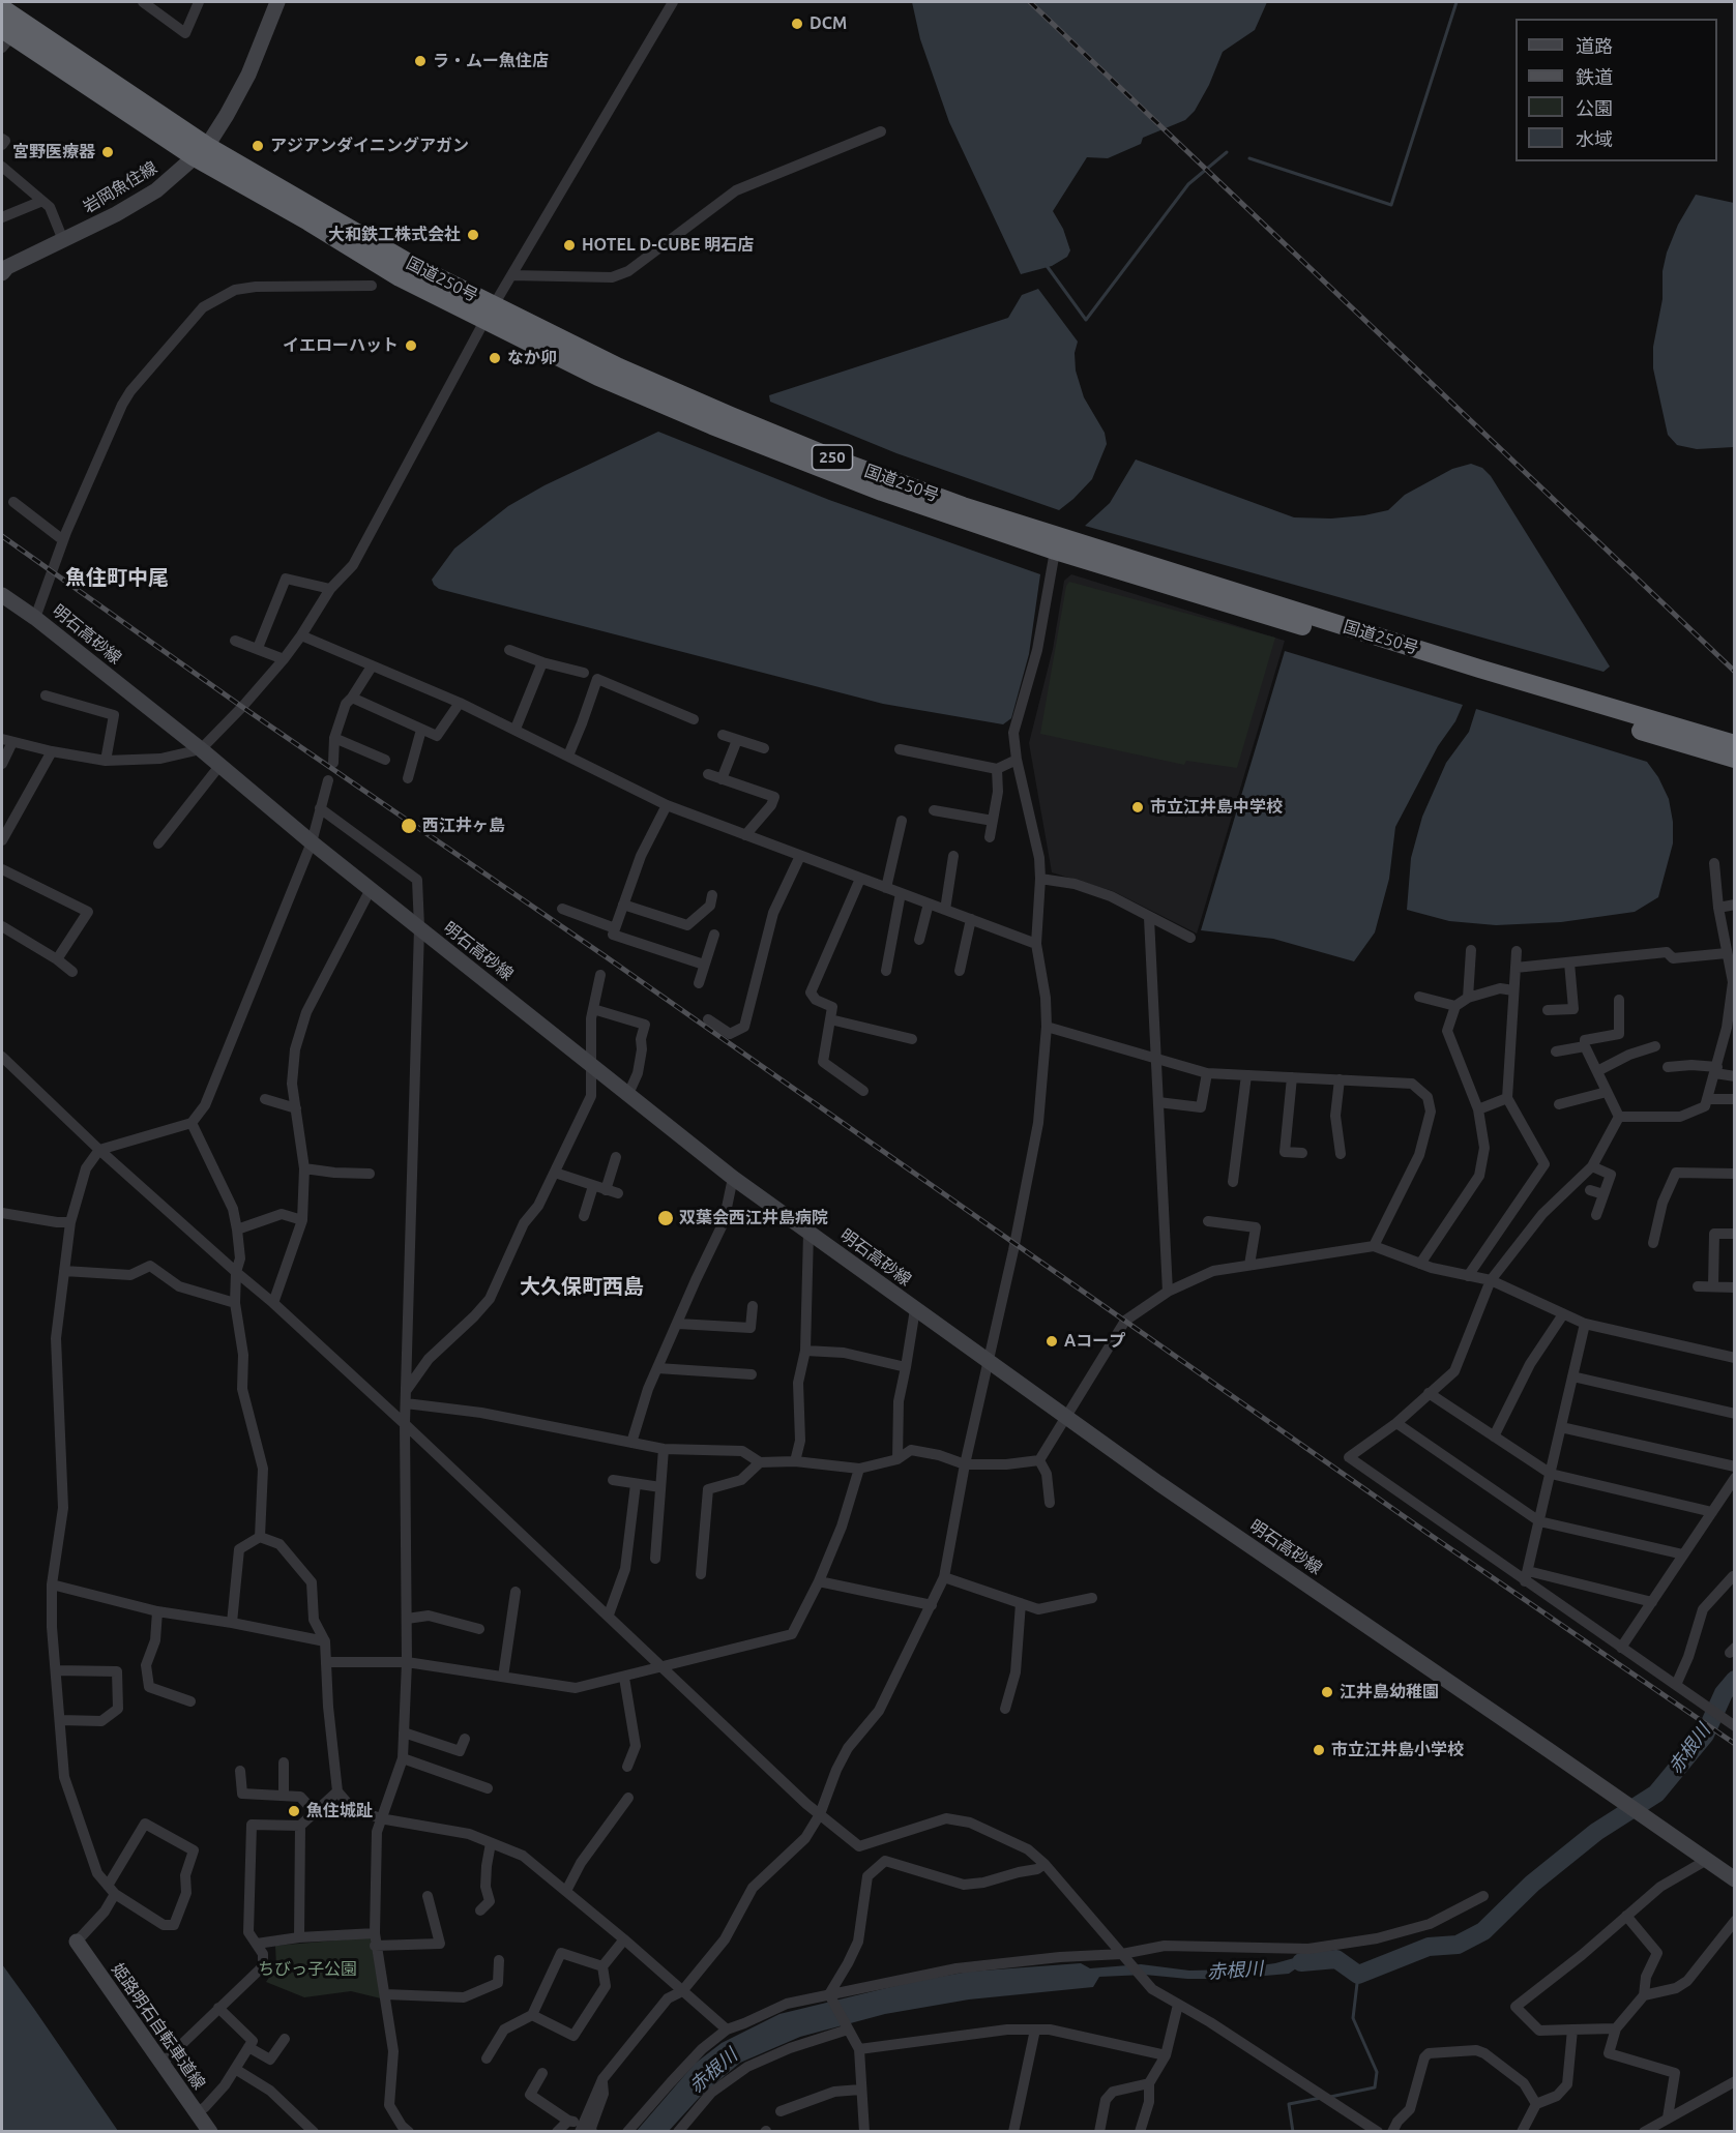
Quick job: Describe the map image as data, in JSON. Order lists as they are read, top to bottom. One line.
{"streets":{"highway":["国道250号","250"],"main road":["岩岡魚住線","明石高砂線","姫路明石自転車道線"]},"crossings":[["岩岡魚住線","国道250号"]],"districts":["魚住町中尾","大久保町西島"],"water":["赤根川"],"parks":["ちびっ子公園"],"places":["DCM","ラ・ムー魚住店","アジアンダイニングアガン","宮野医療器","大和鉄工株式会社","HOTEL D-CUBE 明石店","イエローハット","なか卯","市立江井島中学校","西江井ヶ島","双葉会西江井島病院","Aコープ","江井島幼稚園","市立江井島小学校","魚住城趾"],"legend":["道路","鉄道","公園","水域"]}
